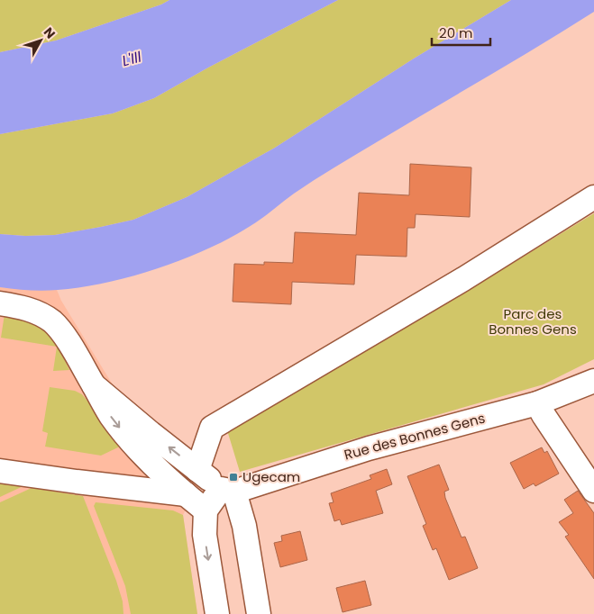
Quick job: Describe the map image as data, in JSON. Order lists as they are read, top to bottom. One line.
{"streets":{"street":["Rue des Bonnes Gens"]},"water":["L'Ill"],"parks":["Parc des Bonnes Gens"],"places":{"transit":["Ugecam"]},"scale_bar":"20 m","north":"top right"}
